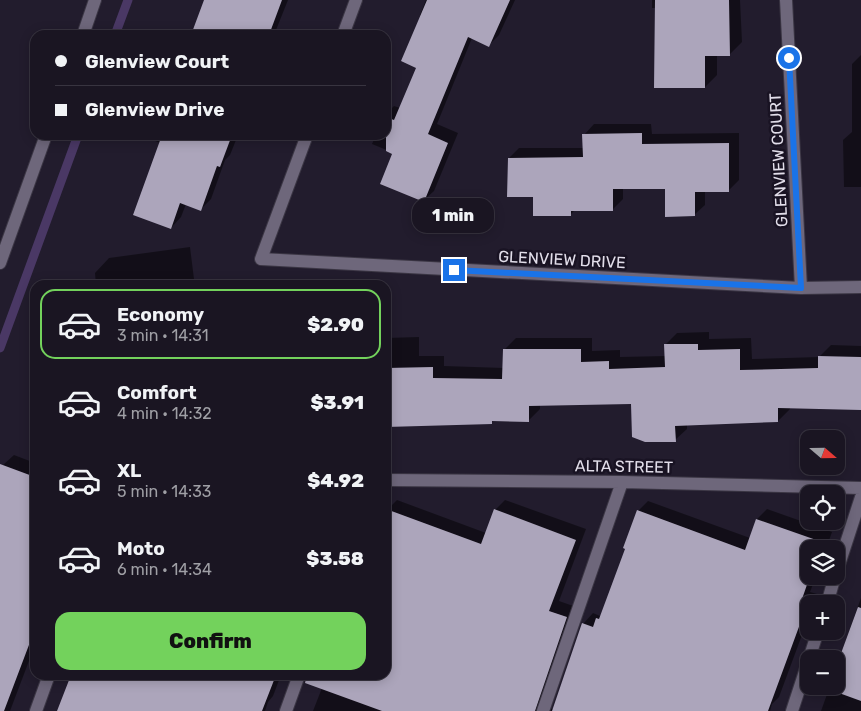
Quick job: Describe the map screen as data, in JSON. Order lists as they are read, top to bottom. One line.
{"streets":{"street":["GLENVIEW COURT","GLENVIEW DRIVE","ALTA STREET"]},"crossings":[["GLENVIEW COURT","GLENVIEW DRIVE"]],"north":"right","page":{"banner":["Glenview Court","Glenview Drive"],"bubble":"1 min","list":[{"name":"Economy","note":"3 min · 14:31","value":"$2.90"},{"name":"Comfort","note":"4 min · 14:32","value":"$3.91"},{"name":"XL","note":"5 min · 14:33","value":"$4.92"},{"name":"Moto","note":"6 min · 14:34","value":"$3.58"}],"map_buttons":["+","−"],"buttons":"Confirm"}}
